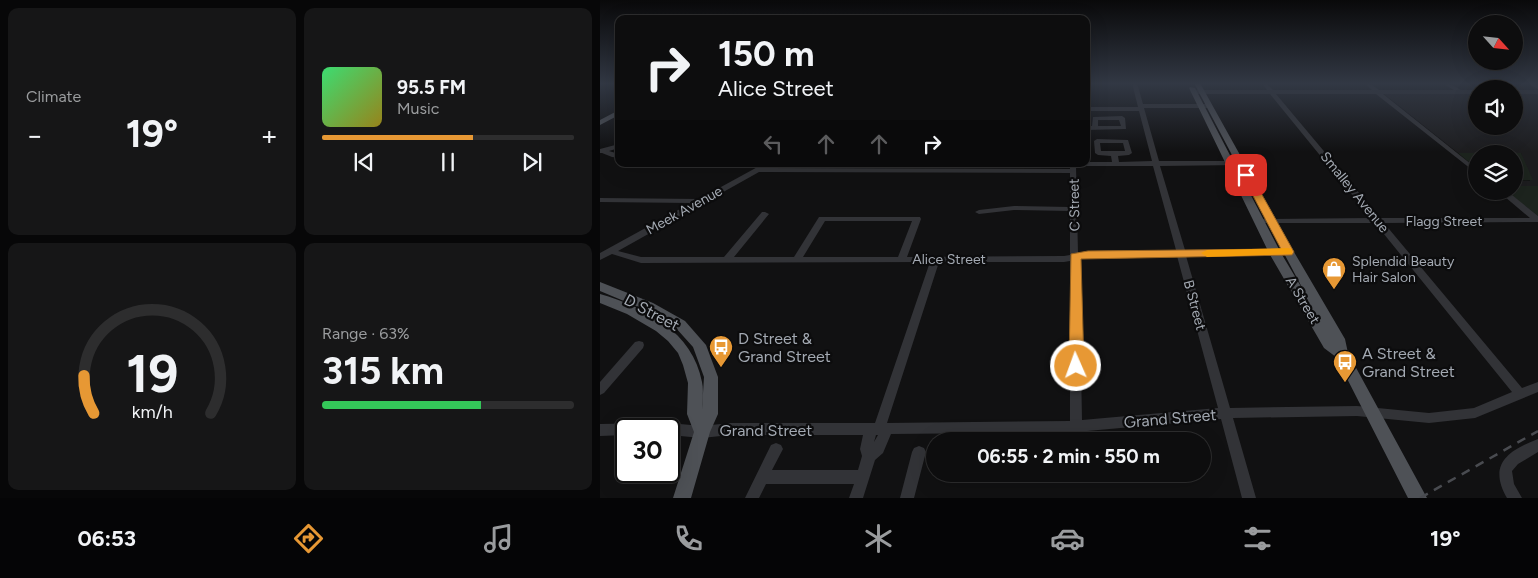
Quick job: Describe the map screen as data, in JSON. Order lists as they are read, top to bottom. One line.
{"streets":{"main road":["A Street","D Street"],"street":["Smalley Avenue","C Street","Meek Avenue","Flagg Street","Alice Street","B Street","Grand Street"]},"crossings":[["Smalley Avenue","Flagg Street"],["C Street","Alice Street"],["C Street","Grand Street"],["Meek Avenue","Alice Street"],["Flagg Street","A Street"],["Alice Street","A Street"],["Alice Street","B Street"],["A Street","Grand Street"],["B Street","Grand Street"],["D Street","Grand Street"]],"places":{"shop":["Splendid Beauty Hair Salon"],"bus stop":["D Street & Grand Street","A Street & Grand Street"]},"north":"bottom right","page":{"tile":["Climate",["Range · 63%","315 km"]],"turn":["150 m","Alice Street"],"song":["95.5 FM","Music"],"heat":["−","19°","+"],"limit":"30","trip":"06:55 · 2 min · 550 m","tabs":["06:53","19°"],"gauge":["19","km/h"]}}
